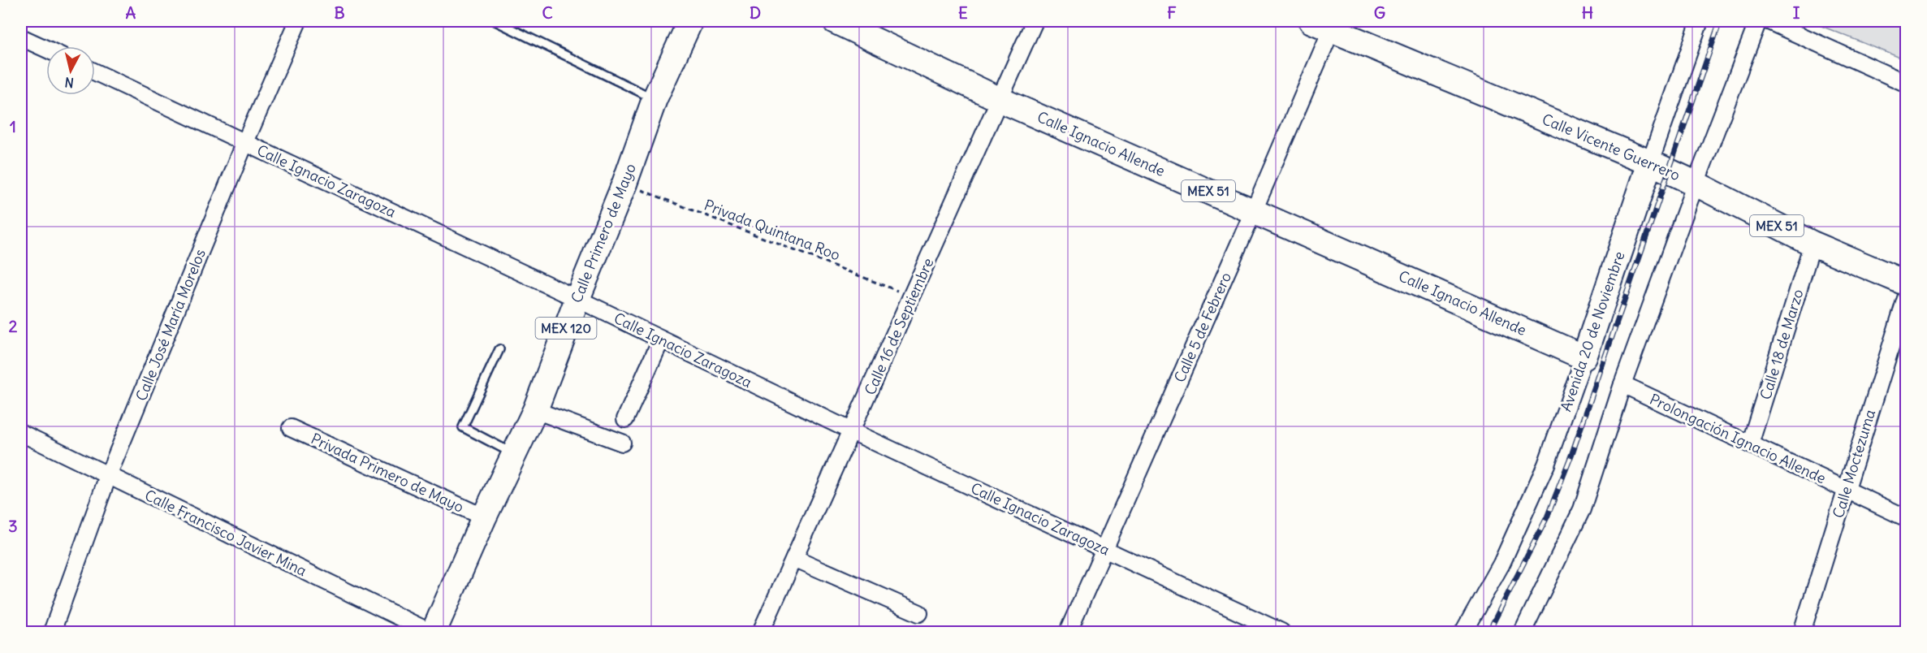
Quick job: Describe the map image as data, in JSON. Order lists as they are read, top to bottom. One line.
{"streets":{"main road":["Calle Ignacio Allende","Calle Vicente Guerrero","MEX 51","Calle Primero de Mayo","MEX 120","Avenida 20 de Noviembre"],"street":["Calle Ignacio Zaragoza","Calle José María Morelos","Calle 16 de Septiembre","Calle 5 de Febrero","Calle 18 de Marzo","Prolongación Ignacio Allende","Calle Moctezuma","Privada Primero de Mayo","Calle Francisco Javier Mina"],"path":["Privada Quintana Roo"]},"crossings":[["Calle Ignacio Allende","Calle 16 de Septiembre"],["Calle Ignacio Allende","Calle 5 de Febrero"],["Calle Ignacio Allende","Avenida 20 de Noviembre"],["Calle Vicente Guerrero","Calle 5 de Febrero"],["Calle Vicente Guerrero","Avenida 20 de Noviembre"],["Calle Vicente Guerrero","Calle 18 de Marzo"],["Calle Ignacio Zaragoza","Calle Primero de Mayo"],["Calle Ignacio Zaragoza","Calle José María Morelos"],["Calle Ignacio Zaragoza","Calle 16 de Septiembre"],["Calle Ignacio Zaragoza","Calle 5 de Febrero"],["Privada Quintana Roo","Calle Primero de Mayo"],["Privada Quintana Roo","Calle 16 de Septiembre"],["Calle Primero de Mayo","Privada Primero de Mayo"],["Calle José María Morelos","Calle Francisco Javier Mina"],["Calle 18 de Marzo","Prolongación Ignacio Allende"],["Prolongación Ignacio Allende","Calle Moctezuma"]],"north":"bottom","grid":{"columns":["A","B","C","D","E","F","G","H","I"],"rows":["1","2","3"]}}
